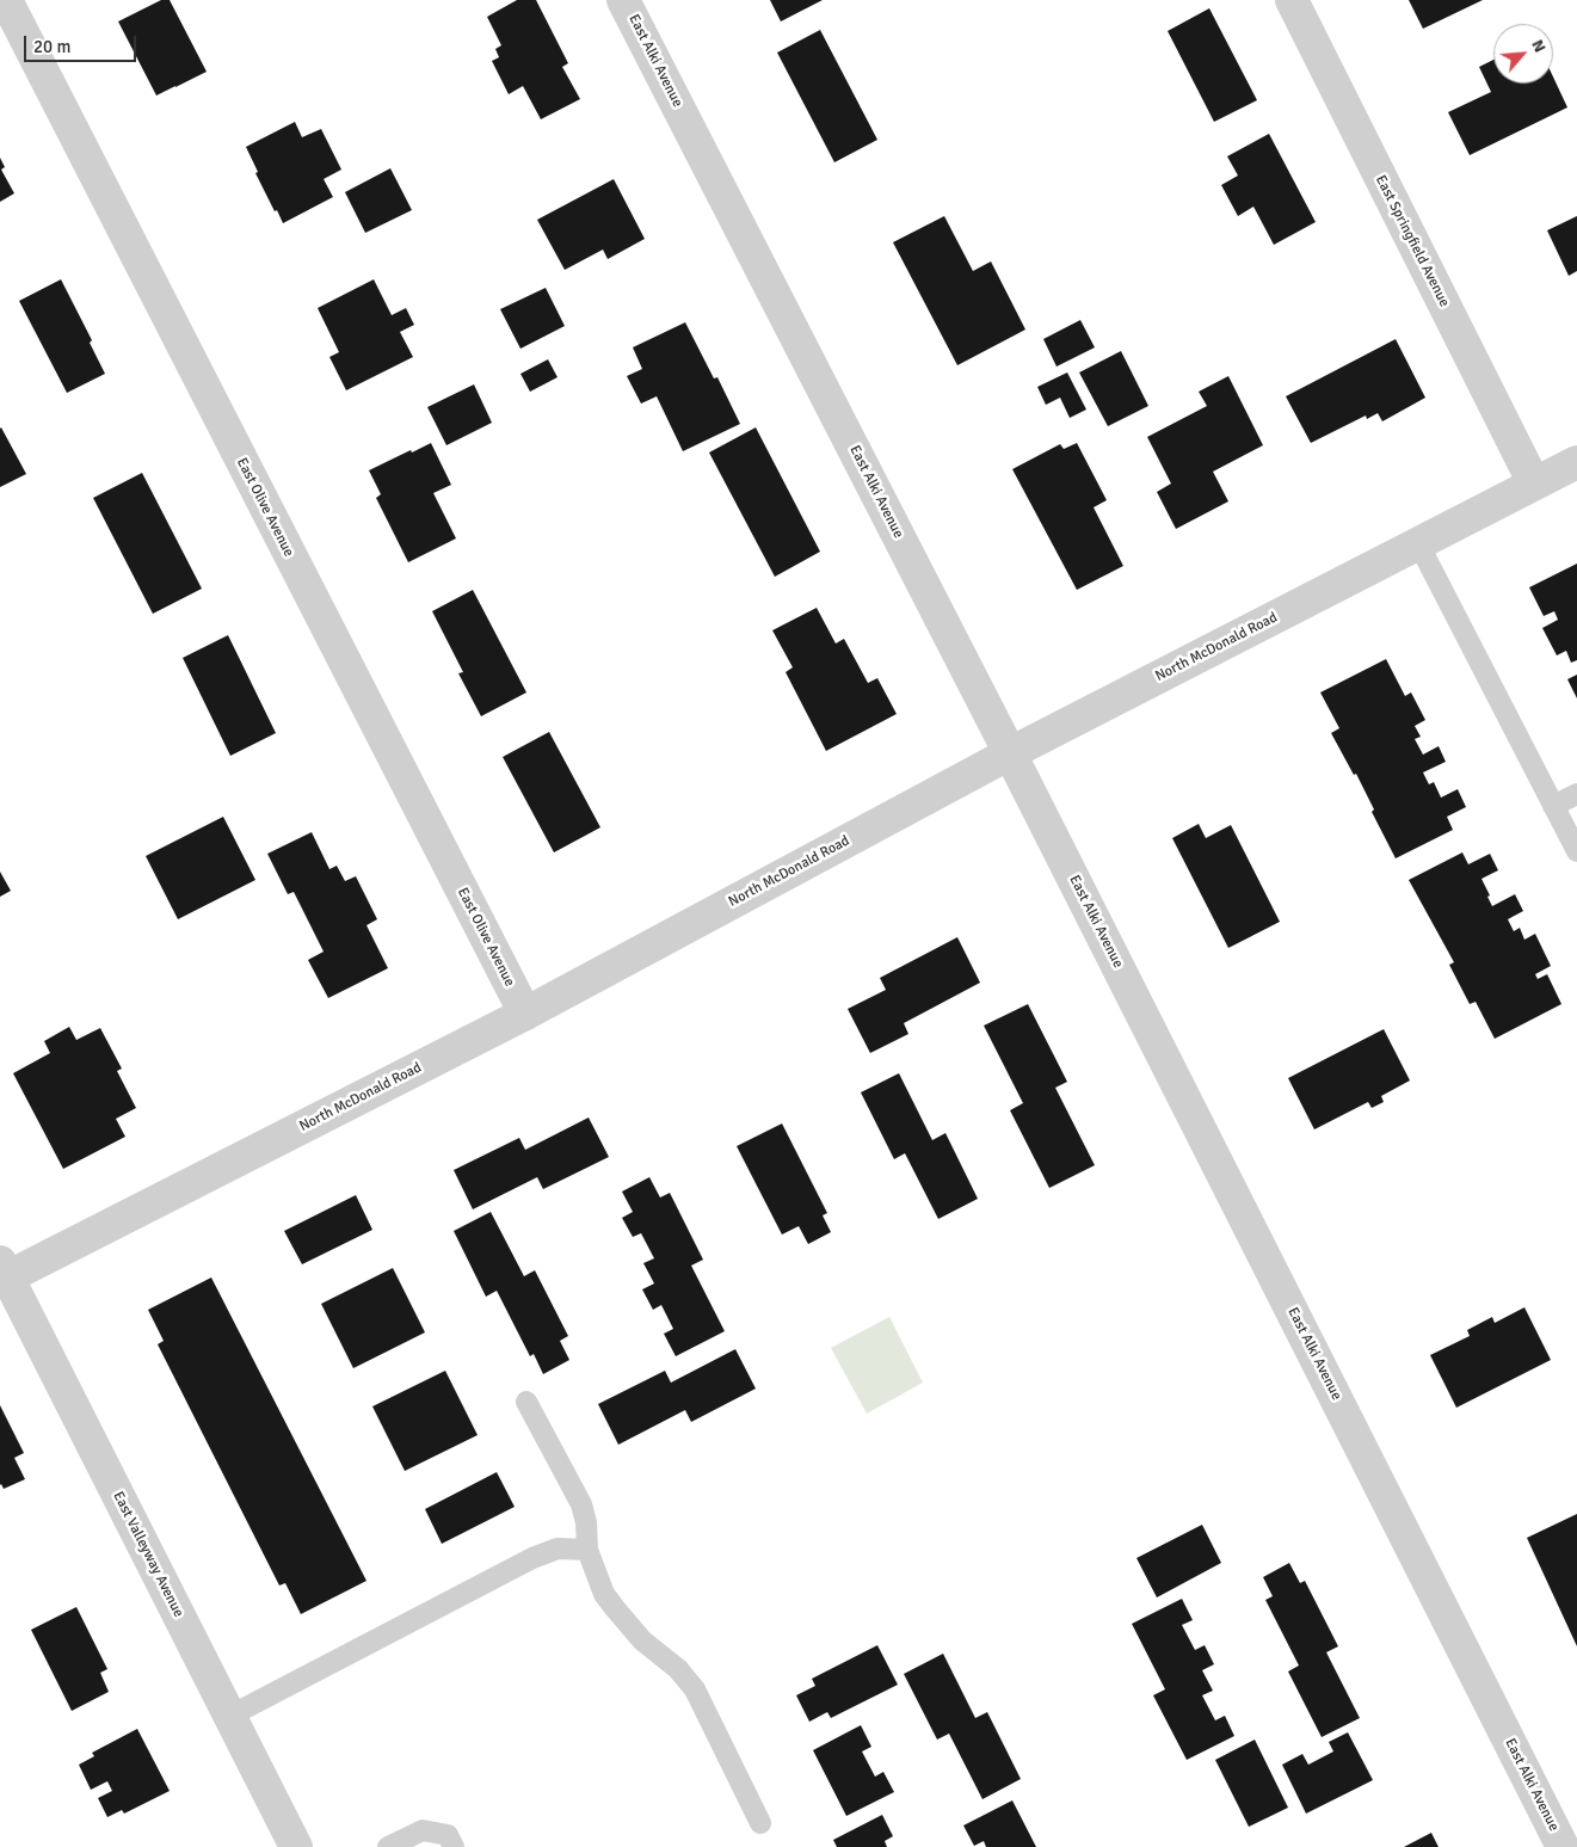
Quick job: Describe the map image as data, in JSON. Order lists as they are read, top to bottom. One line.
{"streets":{"street":["East Alki Avenue","East Springfield Avenue","East Olive Avenue","North McDonald Road","East Valleyway Avenue"]},"crossings":[["East Alki Avenue","North McDonald Road"],["East Springfield Avenue","North McDonald Road"],["East Olive Avenue","North McDonald Road"],["North McDonald Road","East Valleyway Avenue"]],"scale_bar":"20 m","north":"top right"}
